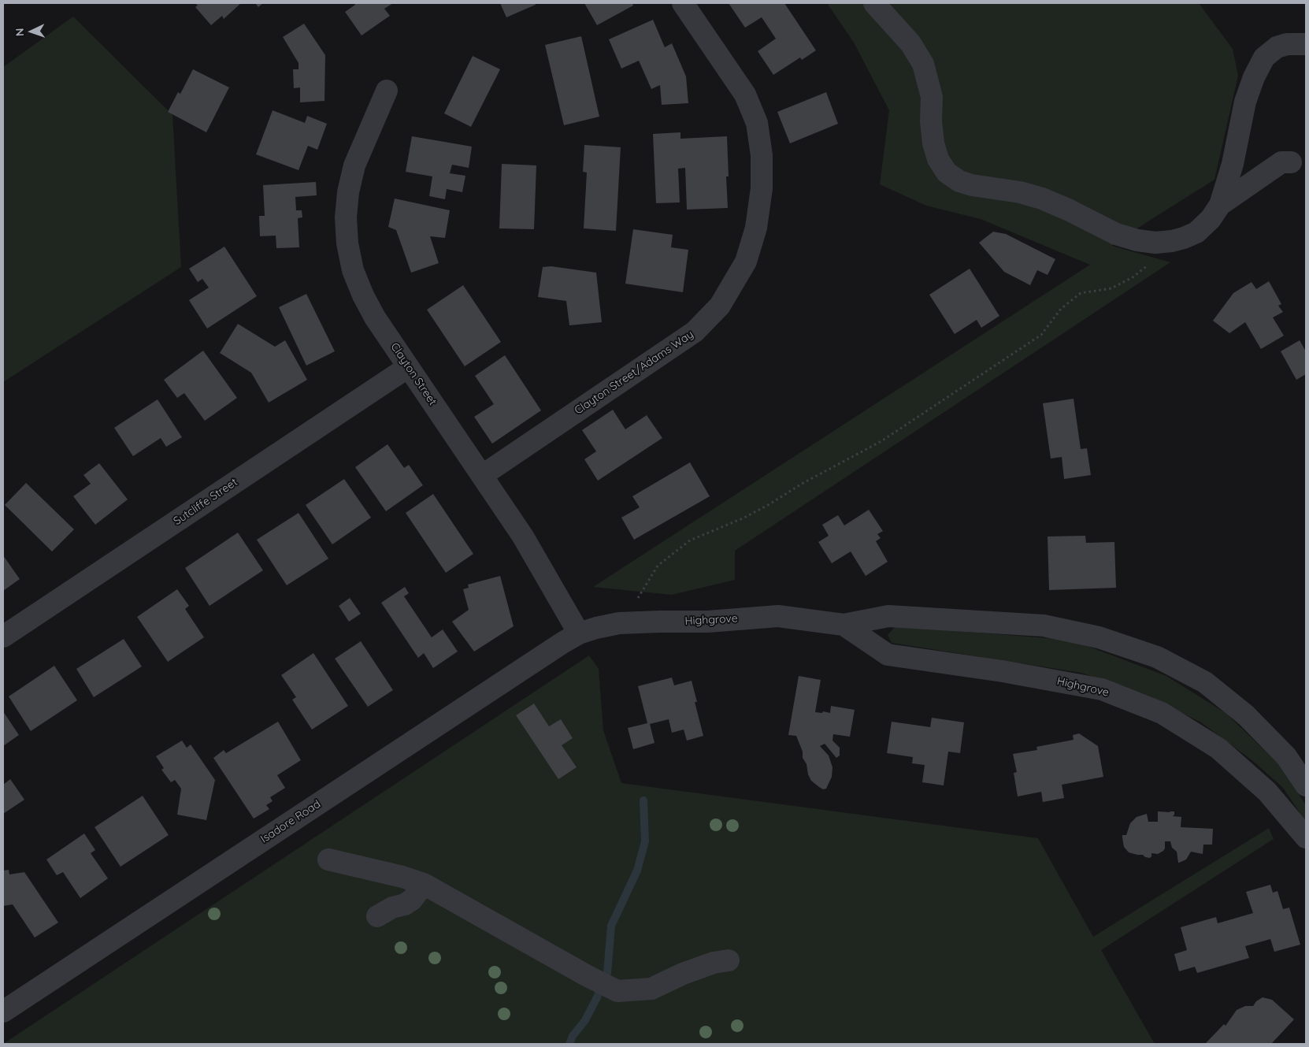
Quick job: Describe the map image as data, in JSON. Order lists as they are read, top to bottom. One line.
{"streets":{"street":["Clayton Street/Adams Way","Clayton Street","Sutcliffe Street","Highgrove","Isadore Road"]},"crossings":[["Clayton Street/Adams Way","Clayton Street"],["Clayton Street","Sutcliffe Street"],["Clayton Street","Highgrove"],["Clayton Street","Isadore Road"],["Highgrove","Isadore Road"]],"north":"left"}
